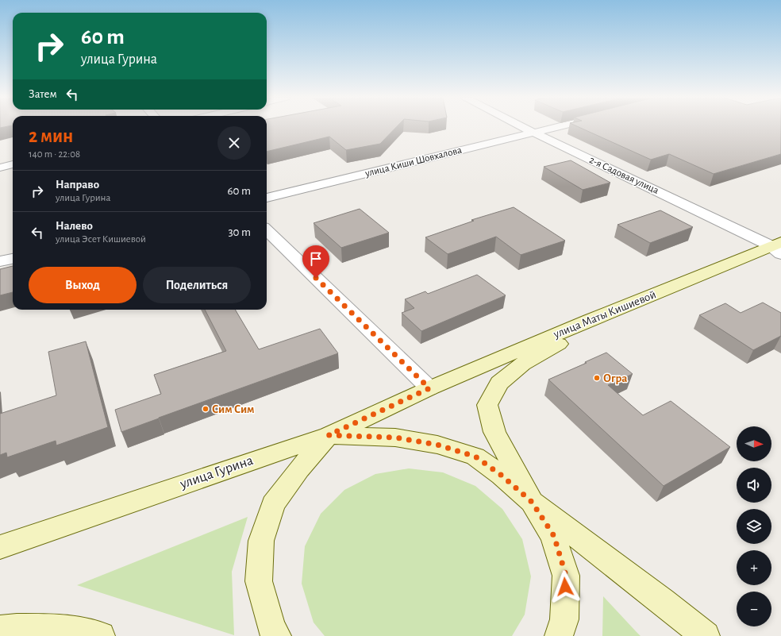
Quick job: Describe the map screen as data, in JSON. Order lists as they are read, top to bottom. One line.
{"streets":{"main road":["улица Маты Кишиевой","улица Гурина"],"street":["улица Киши Шовхалова","2-я Садовая улица"]},"crossings":[["улица Киши Шовхалова","2-я Садовая улица"],["2-я Садовая улица","улица Маты Кишиевой"],["улица Маты Кишиевой","улица Гурина"]],"places":["Огра","Сим Сим"],"north":"right","page":{"turn":["60 m","улица Гурина"],"then":"Затем","heading":["2 мин","140 m · 22:08"],"list":[{"name":"Направо","note":"улица Гурина","value":"60 m"},{"name":"Налево","note":"улица Эсет Кишиевой","value":"30 m"}],"buttons":["Выход","Поделиться"],"map_buttons":["+","−"]}}
